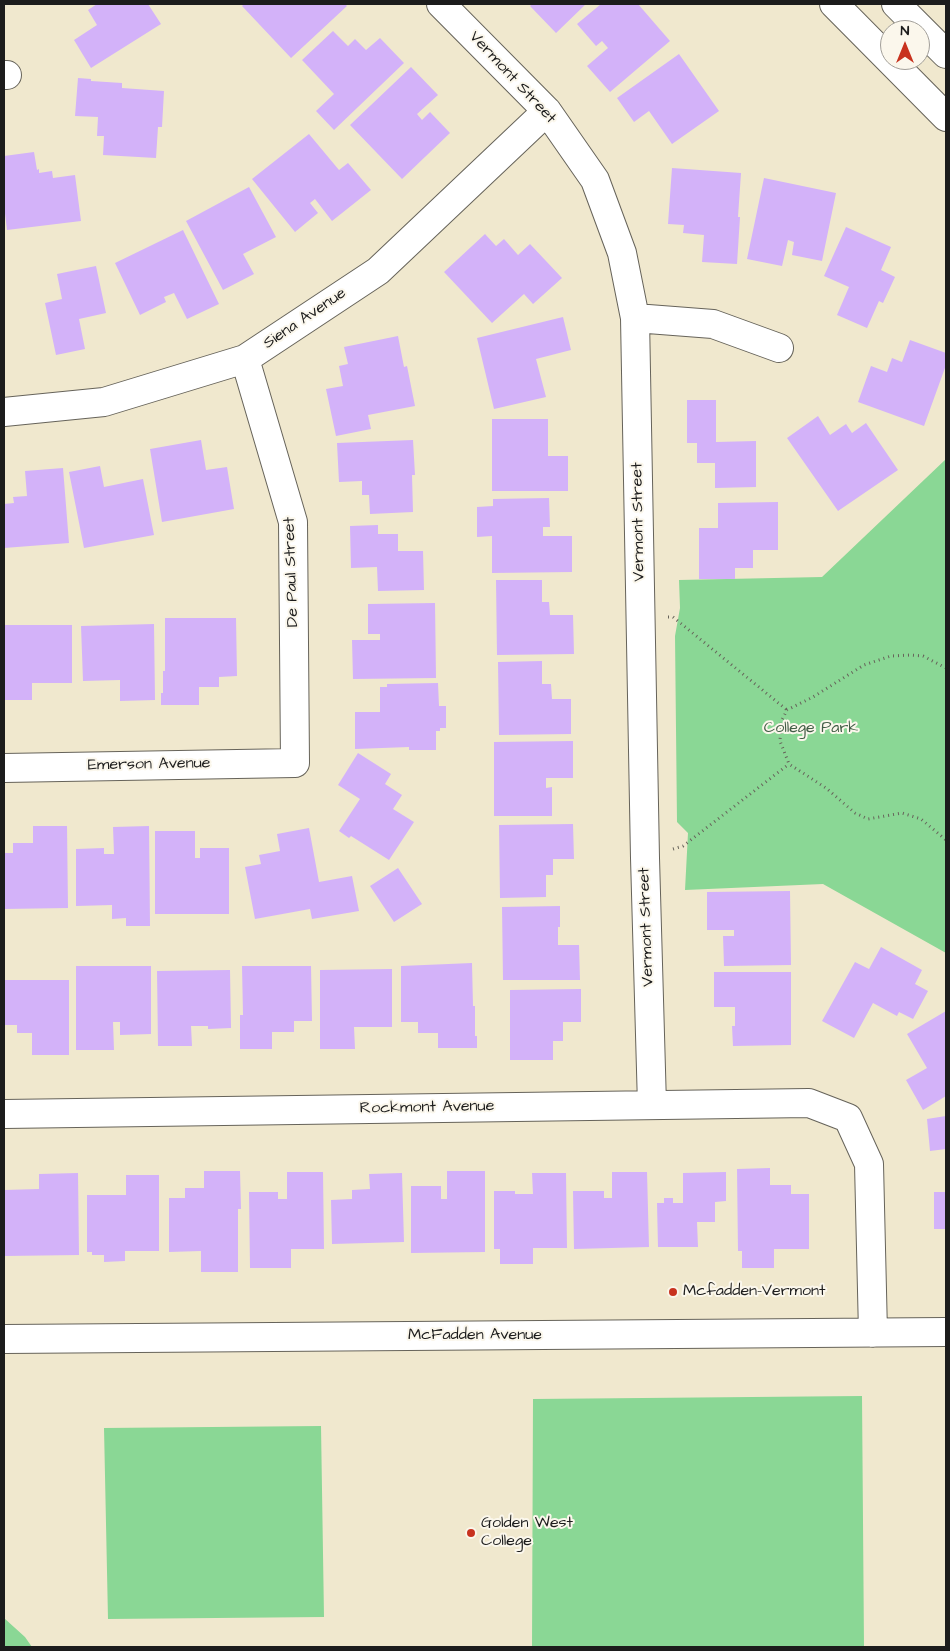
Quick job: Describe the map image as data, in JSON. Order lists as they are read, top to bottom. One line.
{"streets":{"main road":["Vermont Street","Siena Avenue","De Paul Street","Emerson Avenue","Rockmont Avenue","McFadden Avenue"]},"crossings":[["Vermont Street","Siena Avenue"],["Vermont Street","Rockmont Avenue"],["Siena Avenue","De Paul Street"],["De Paul Street","Emerson Avenue"],["Rockmont Avenue","McFadden Avenue"]],"parks":["College Park"],"places":["Mcfadden-Vermont","Golden West College"],"north":"top"}
